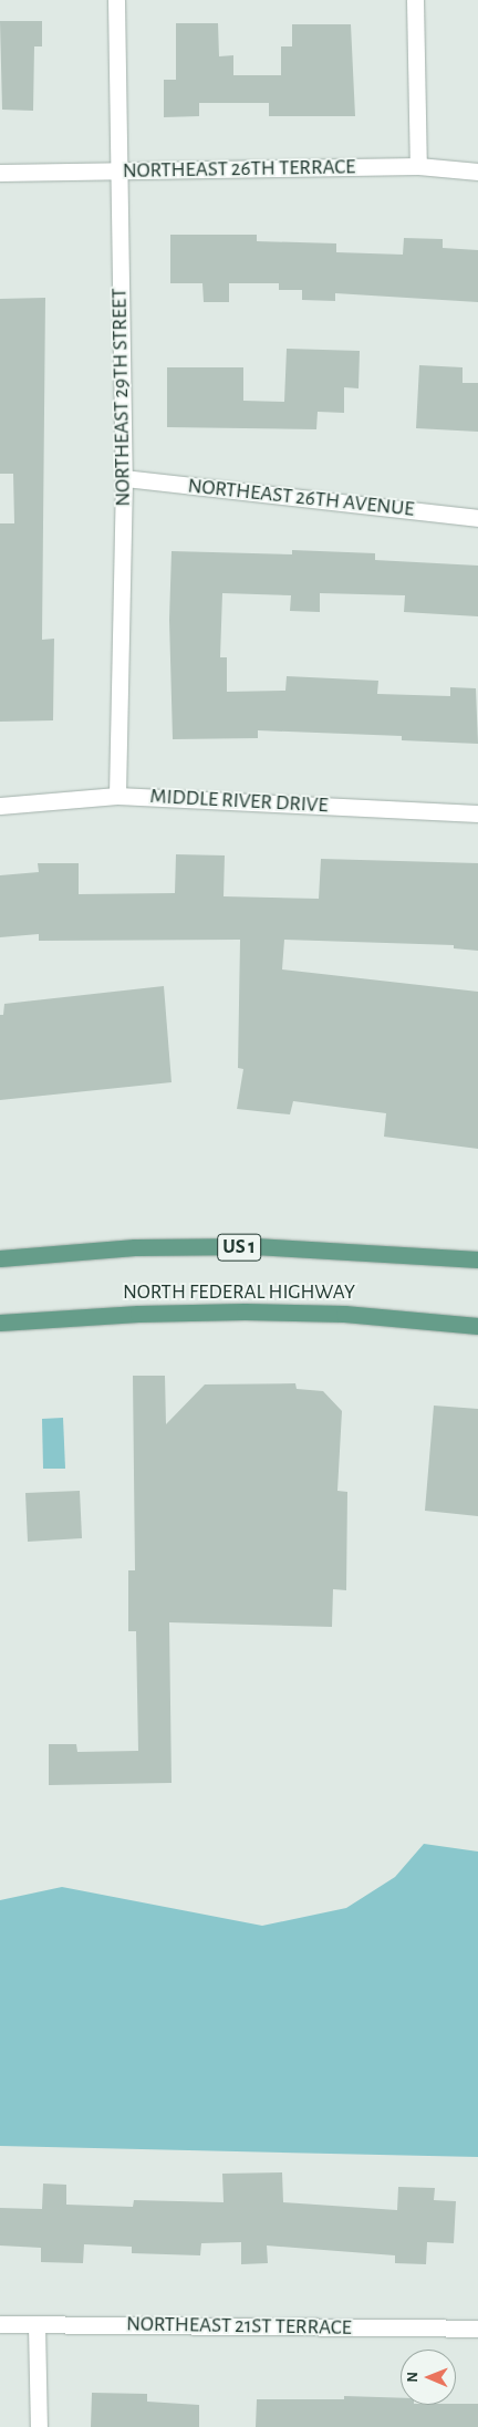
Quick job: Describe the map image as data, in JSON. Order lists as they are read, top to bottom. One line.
{"streets":{"main road":["US 1","NORTH FEDERAL HIGHWAY"],"street":["NORTHEAST 26TH TERRACE","NORTHEAST 29TH STREET","NORTHEAST 26TH AVENUE","MIDDLE RIVER DRIVE","NORTHEAST 21ST TERRACE"]},"crossings":[["NORTHEAST 26TH TERRACE","NORTHEAST 29TH STREET"],["NORTHEAST 29TH STREET","NORTHEAST 26TH AVENUE"],["NORTHEAST 29TH STREET","MIDDLE RIVER DRIVE"]],"north":"left"}
